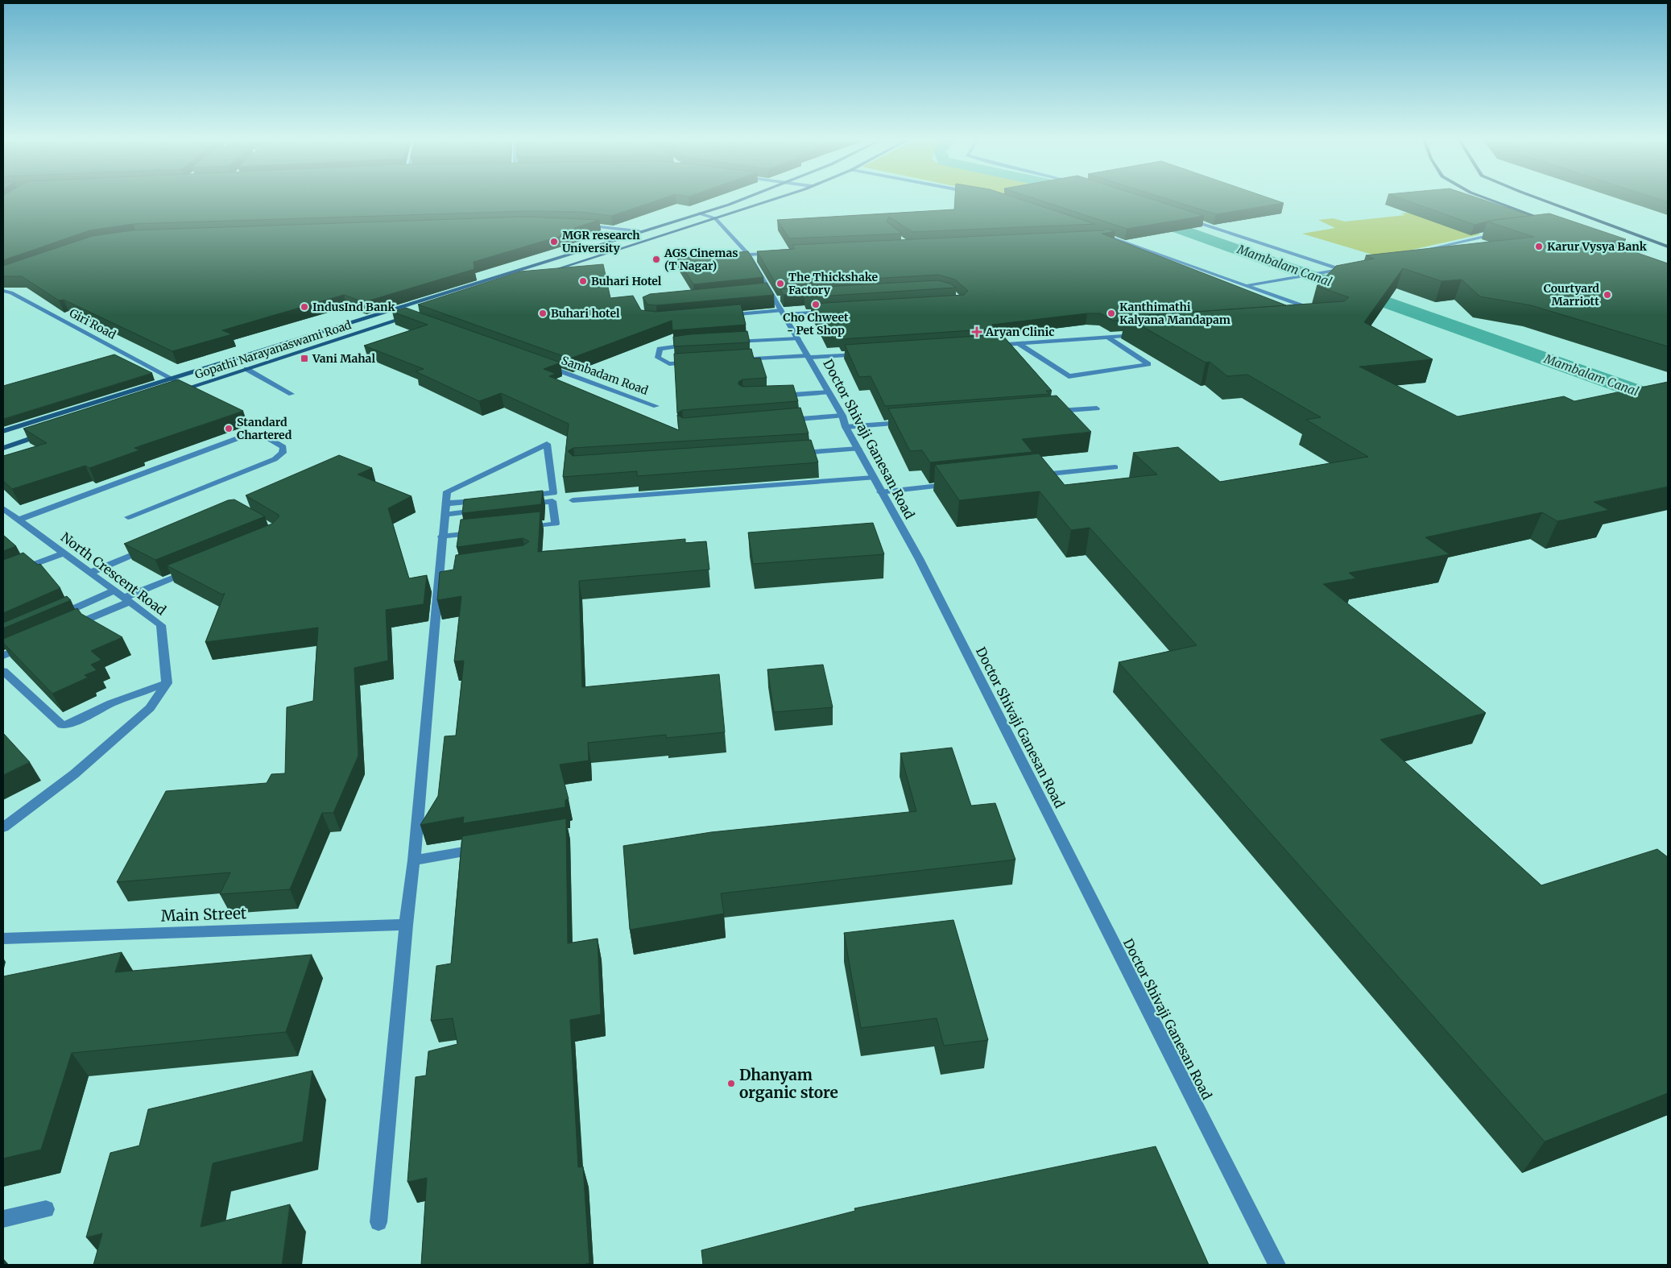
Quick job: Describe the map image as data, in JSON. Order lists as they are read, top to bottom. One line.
{"streets":{"main road":["Gopathi Narayanaswami Road"],"street":["Giri Road","Sambadam Road","Doctor Shivaji Ganesan Road","North Crescent Road","Main Street"]},"crossings":[["Giri Road","Gopathi Narayanaswami Road"]],"water":["Mambalam Canal"],"places":{"other":["MGR research University","Karur Vysya Bank","AGS Cinemas (T Nagar)","Buhari Hotel","The Thickshake Factory","Courtyard Marriott","Cho Chweet - Pet Shop","IndusInd Bank","Buhari hotel","Kanthimathi Kalyana Mandapam","Standard Chartered","Dhanyam organic store"],"health":["Aryan Clinic"],"transit":["Vani Mahal"]}}
